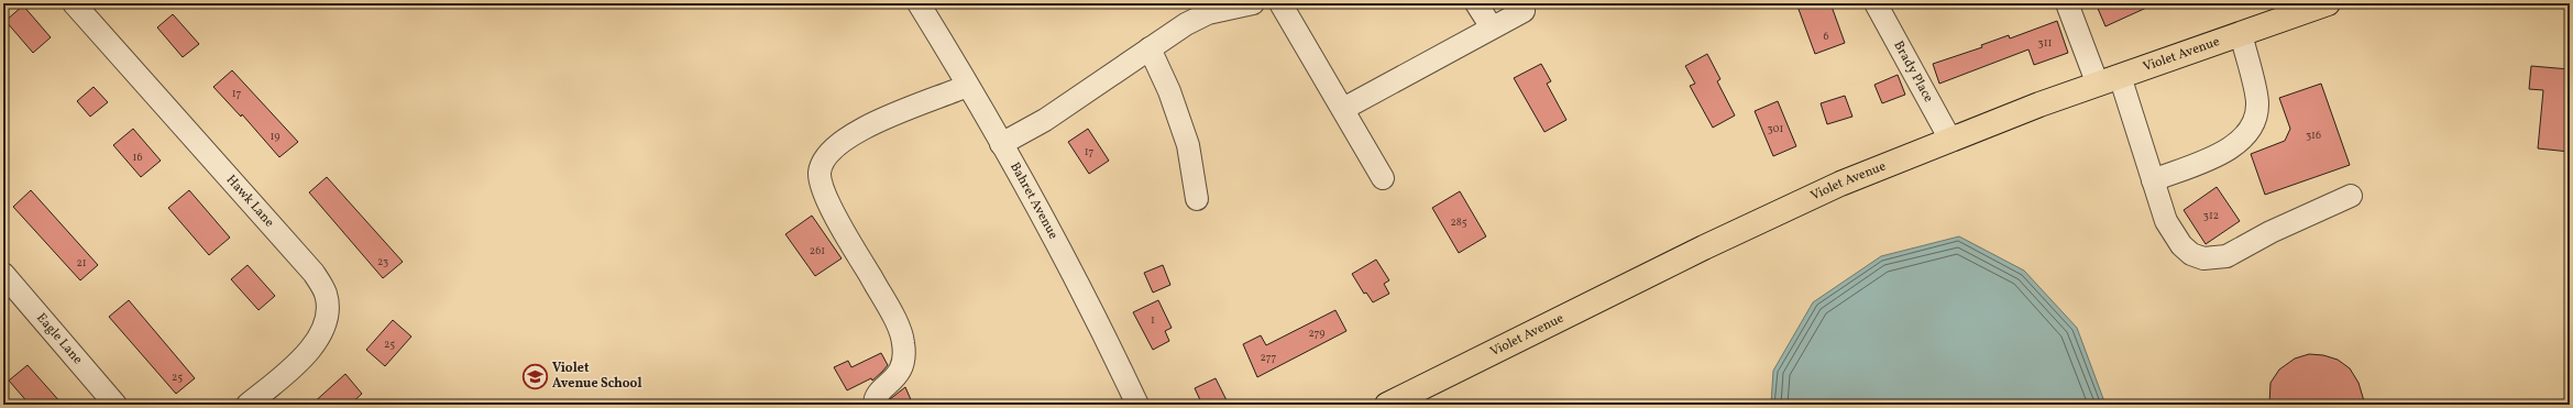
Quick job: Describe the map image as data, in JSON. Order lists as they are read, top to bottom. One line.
{"streets":{"main road":["Violet Avenue"],"street":["Brady Place","Hawk Lane","Bahret Avenue","Eagle Lane"]},"crossings":[["Violet Avenue","Brady Place"]],"places":{"school or university":["Violet Avenue School"]},"house_numbers":["6","311","17","301","316","19","17","16","312","285","261","23","21","1","279","25","277","25"]}
